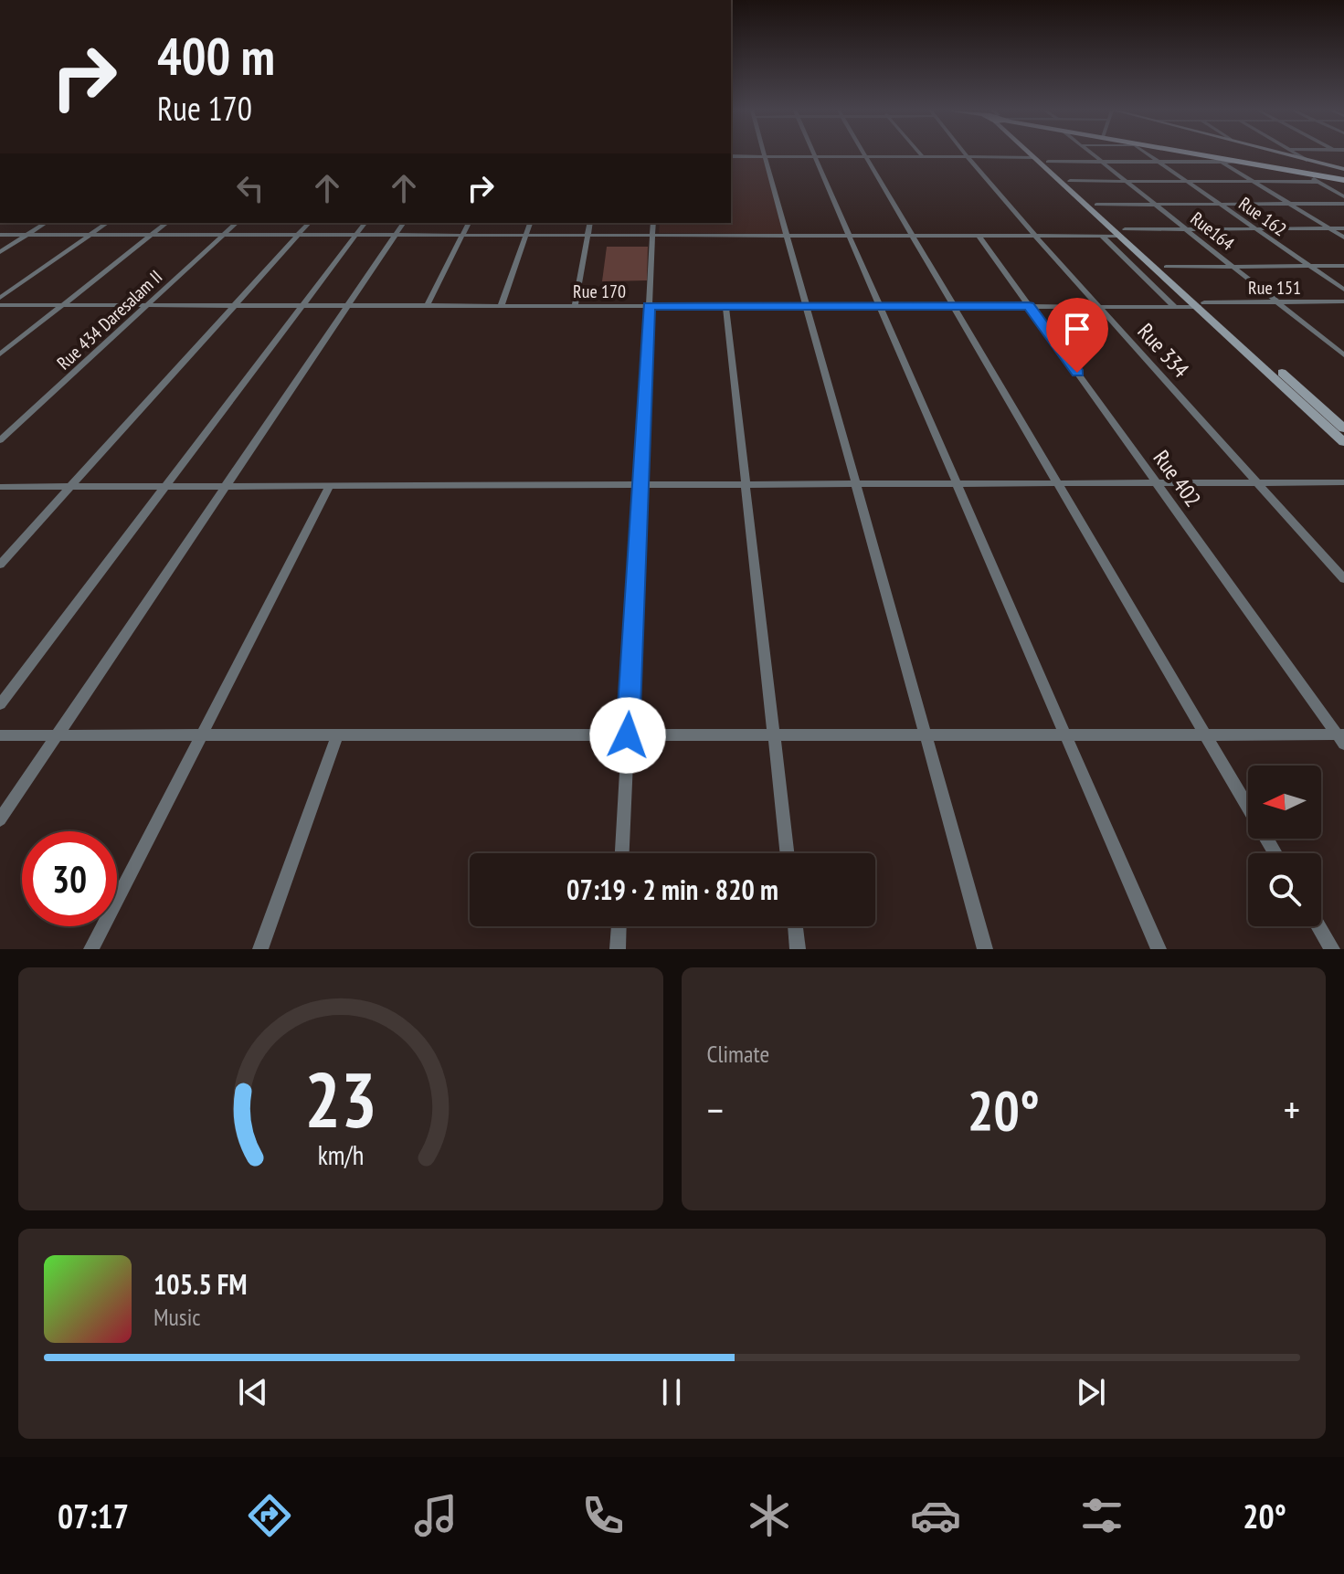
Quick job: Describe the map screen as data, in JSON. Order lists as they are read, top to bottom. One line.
{"streets":{"street":["Rue 162","Rue164","Rue 151","Rue 170","Rue 434 Daresalam II","Rue 334","Rue 402"]},"crossings":[["Rue164","Rue 151"],["Rue 151","Rue 170"],["Rue 170","Rue 434 Daresalam II"],["Rue 170","Rue 334"],["Rue 170","Rue 402"]],"north":"left","page":{"turn":["400 m","Rue 170"],"limit":"30","trip":"07:19 · 2 min · 820 m","tile":"Climate","heat":["−","20°","+"],"song":["105.5 FM","Music"],"tabs":["07:17","20°"],"gauge":["23","km/h"]}}
